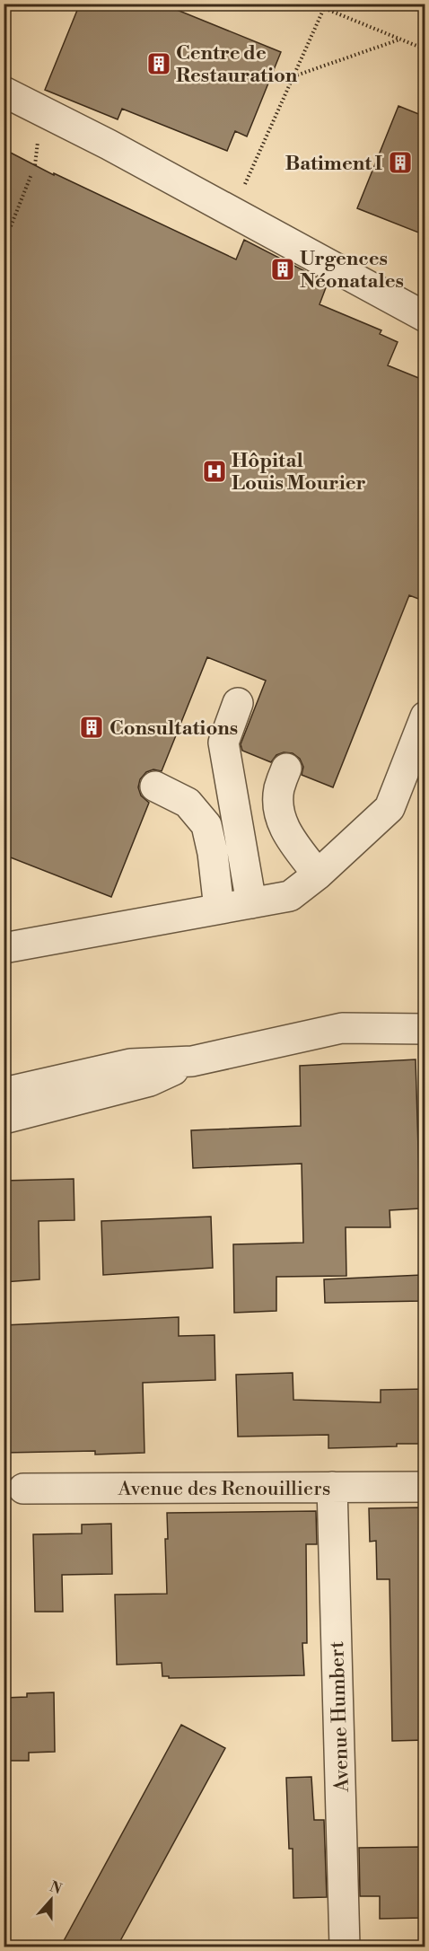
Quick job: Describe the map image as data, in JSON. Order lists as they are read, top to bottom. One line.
{"streets":{"street":["Avenue des Renouilliers","Avenue Humbert"]},"crossings":[["Avenue des Renouilliers","Avenue Humbert"]],"places":{"building":["Centre de Restauration","Batiment I","Urgences Néonatales","Consultations"],"hospital":["Hôpital Louis Mourier"]},"north":"top"}
